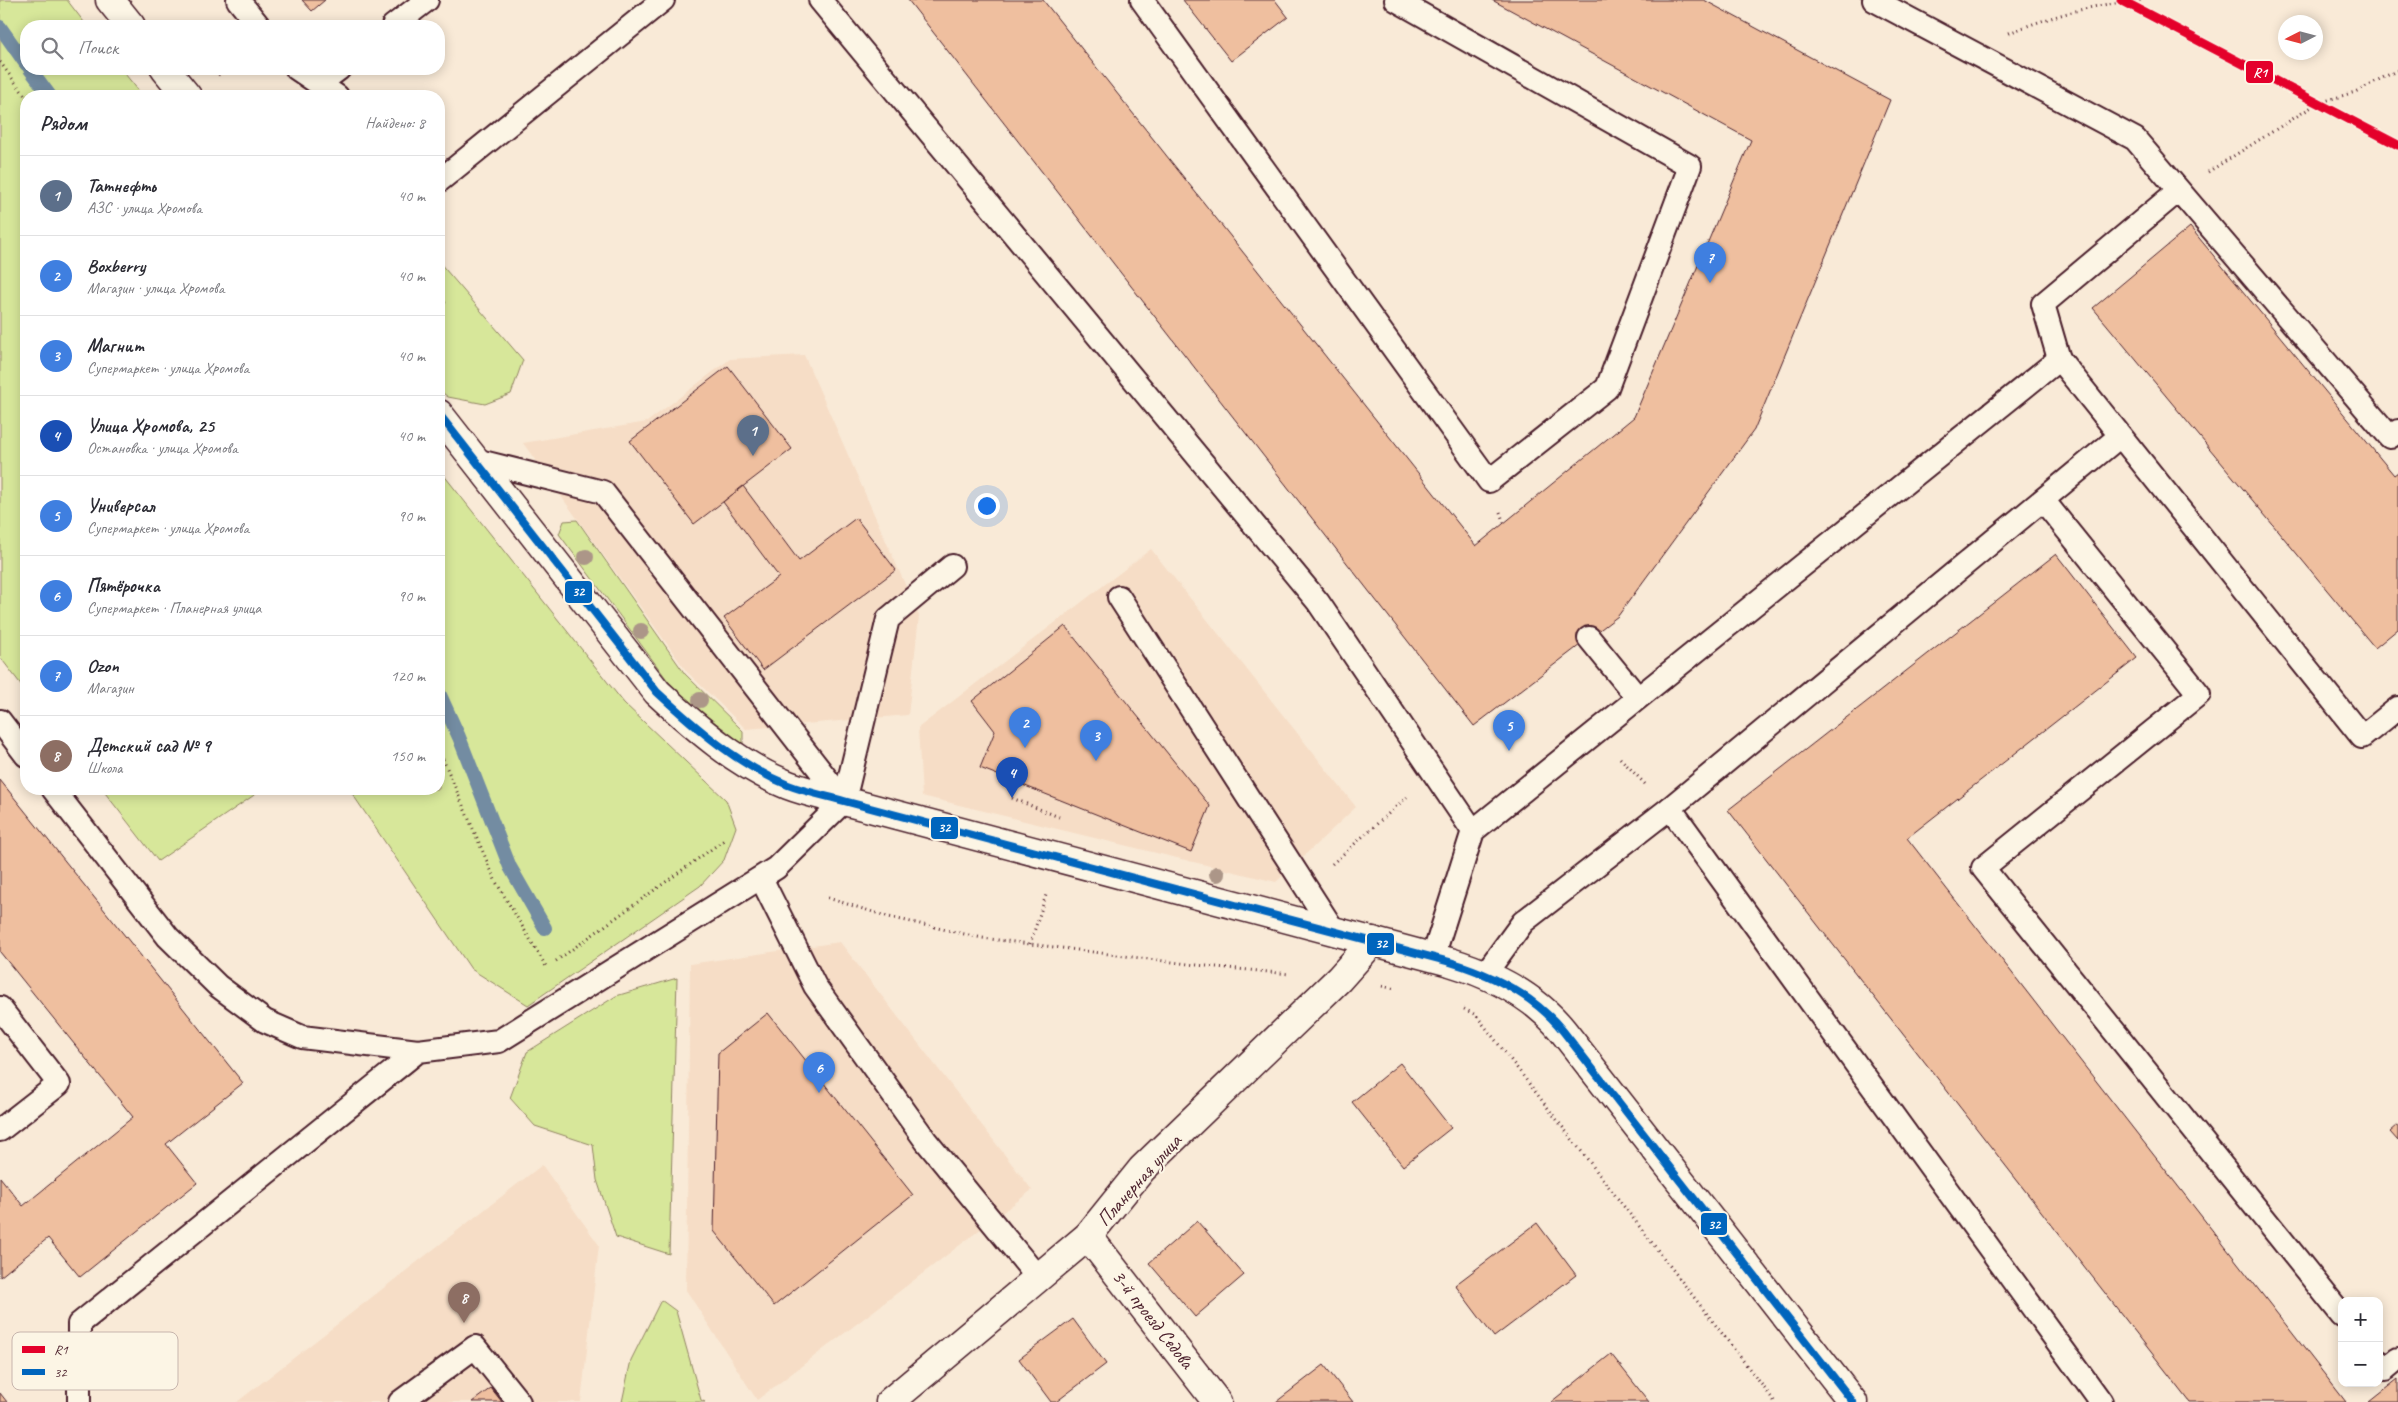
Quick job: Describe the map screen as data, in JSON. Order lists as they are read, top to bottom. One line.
{"streets":{"main road":["Планерная улица","3-й проезд Седова"]},"crossings":[["Планерная улица","3-й проезд Седова"]],"lines":["transit line R1","transit line 32"],"legend":["R1","32"],"north":"left","page":{"search":"Поиск","heading":["Рядом","Найдено: 8"],"list":[{"mark":"1","name":"Татнефть","note":"АЗС · улица Хромова","value":"40 m"},{"mark":"2","name":"Boxberry","note":"Магазин · улица Хромова","value":"40 m"},{"mark":"3","name":"Магнит","note":"Супермаркет · улица Хромова","value":"40 m"},{"mark":"4","name":"Улица Хромова, 25","note":"Остановка · улица Хромова","value":"40 m"},{"mark":"5","name":"Универсал","note":"Супермаркет · улица Хромова","value":"90 m"},{"mark":"6","name":"Пятёрочка","note":"Супермаркет · Планерная улица","value":"90 m"},{"mark":"7","name":"Ozon","note":"Магазин","value":"120 m"},{"mark":"8","name":"Детский сад № 9","note":"Школа","value":"150 m"}],"pins":["7","1","2","5","3","4","6","8"],"map_buttons":["+","−"]}}
